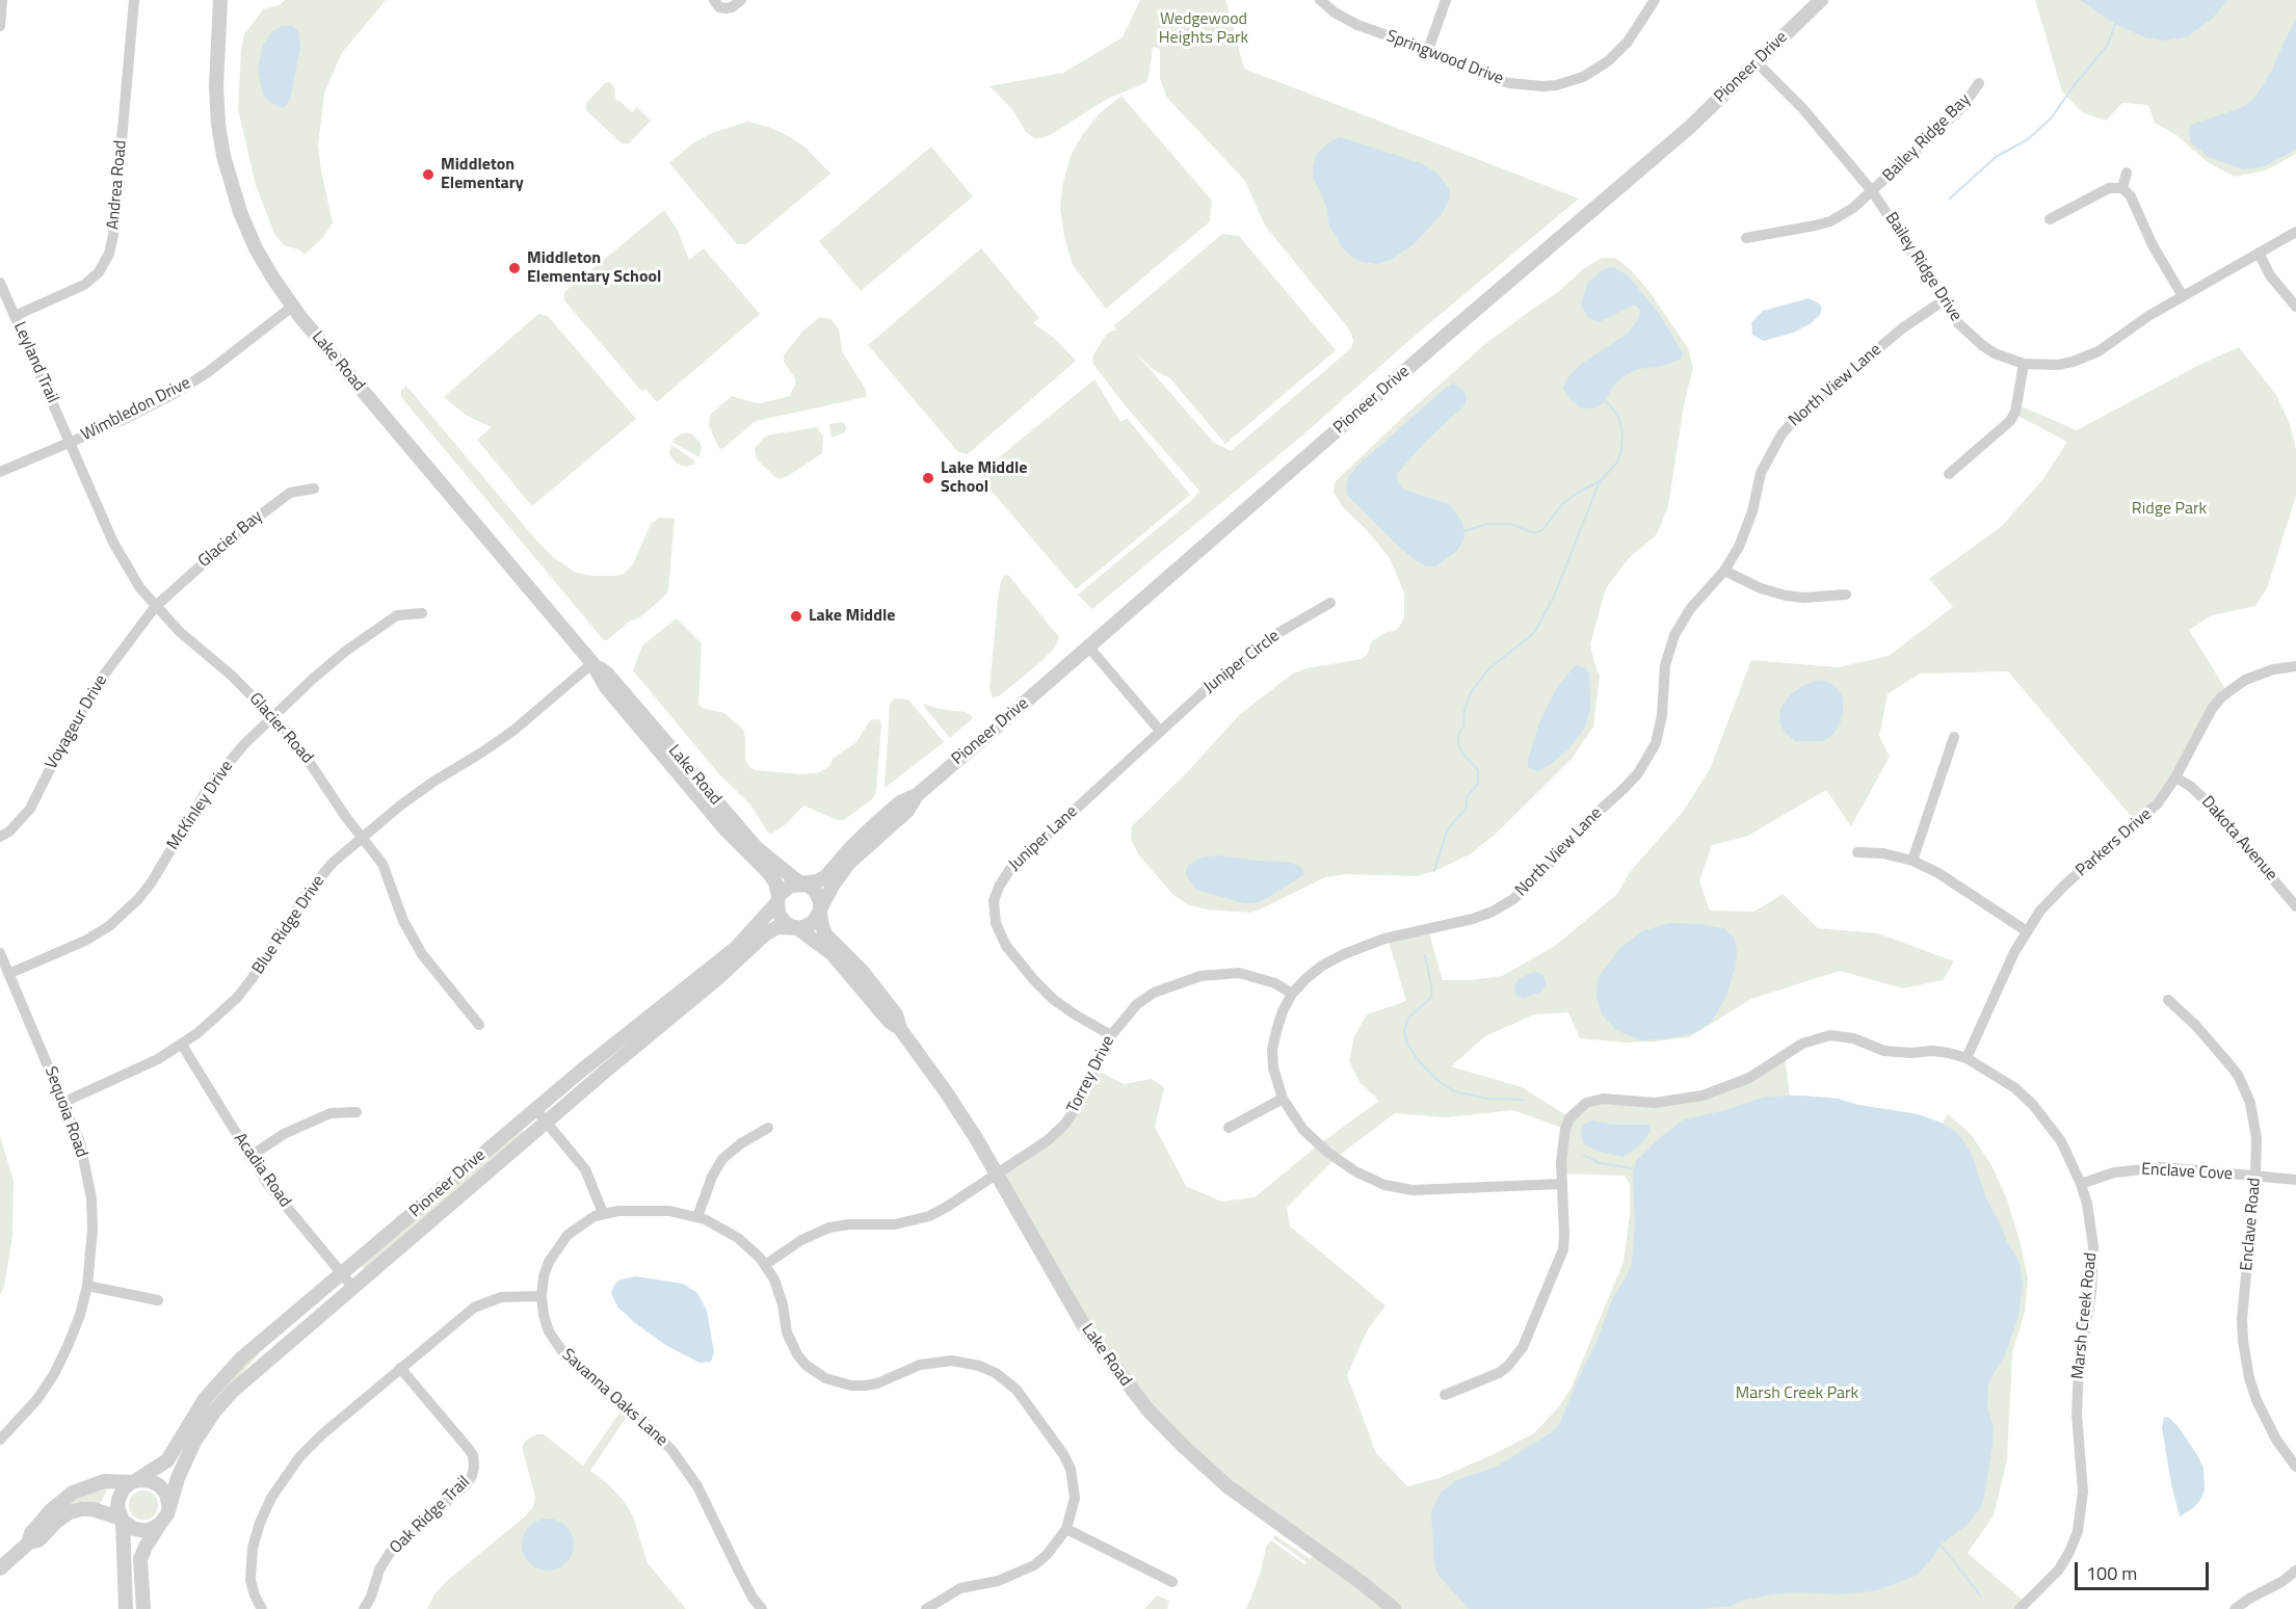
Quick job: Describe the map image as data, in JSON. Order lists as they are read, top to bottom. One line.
{"streets":{"street":["Springwood Drive","Pioneer Drive","Bailey Ridge Bay","Andrea Road","Bailey Ridge Drive","Lake Road","Leyland Trail","North View Lane","Wimbledon Drive","Glacier Bay","Juniper Circle","Voyageur Drive","Glacier Road","McKinley Drive","Juniper Lane","Dakota Avenue","Parkers Drive","Blue Ridge Drive","Torrey Drive","Sequoia Road","Acadia Road","Enclave Cove","Enclave Road","Marsh Creek Road","Savanna Oaks Lane","Oak Ridge Trail"]},"crossings":[["Pioneer Drive","Bailey Ridge Drive"],["Pioneer Drive","Lake Road"],["Pioneer Drive","Acadia Road"],["Bailey Ridge Bay","Bailey Ridge Drive"],["Andrea Road","Leyland Trail"],["Bailey Ridge Drive","North View Lane"],["Lake Road","Wimbledon Drive"],["Lake Road","Blue Ridge Drive"],["Lake Road","Torrey Drive"],["Leyland Trail","Wimbledon Drive"],["Leyland Trail","Glacier Road"],["North View Lane","Torrey Drive"],["North View Lane","Marsh Creek Road"],["Wimbledon Drive","Glacier Road"],["Glacier Bay","Voyageur Drive"],["Glacier Bay","Glacier Road"],["Juniper Circle","Juniper Lane"],["Voyageur Drive","Glacier Road"],["Glacier Road","McKinley Drive"],["Glacier Road","Blue Ridge Drive"],["McKinley Drive","Sequoia Road"],["Juniper Lane","Torrey Drive"],["Dakota Avenue","Parkers Drive"],["Parkers Drive","Marsh Creek Road"],["Blue Ridge Drive","Sequoia Road"],["Blue Ridge Drive","Acadia Road"],["Torrey Drive","Savanna Oaks Lane"],["Enclave Cove","Enclave Road"],["Enclave Cove","Marsh Creek Road"]],"parks":["Wedgewood Heights Park","Ridge Park","Marsh Creek Park"],"places":["Middleton Elementary","Middleton Elementary School","Lake Middle School","Lake Middle"],"scale_bar":"100 m"}
